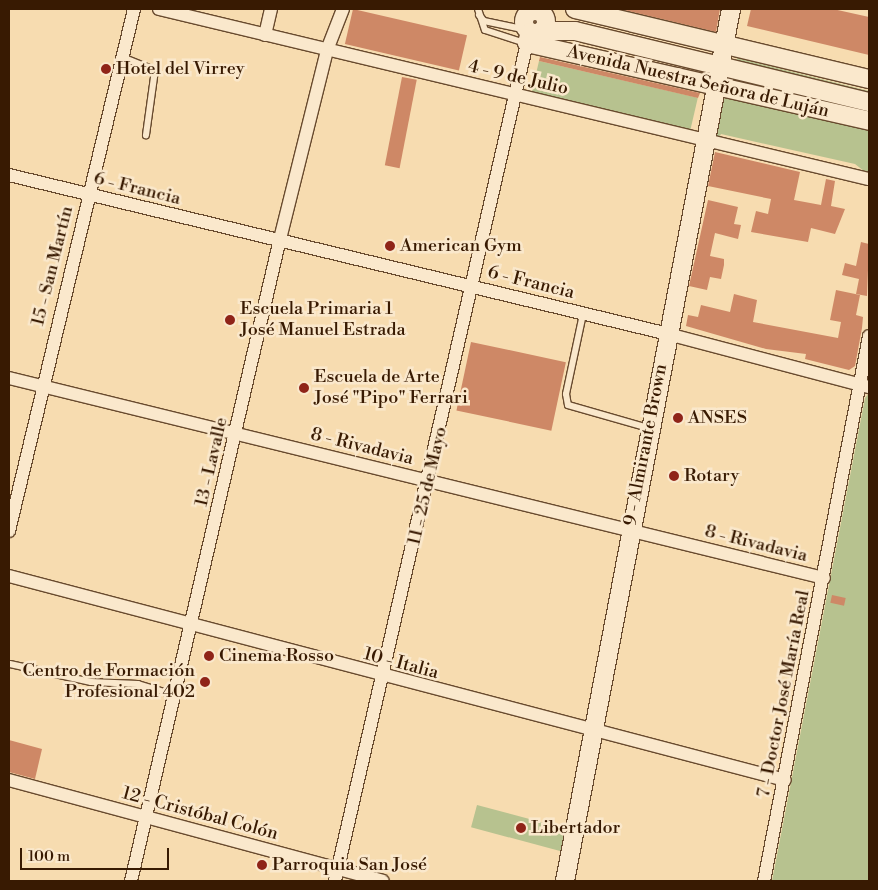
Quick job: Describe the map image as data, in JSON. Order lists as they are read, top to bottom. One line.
{"streets":{"street":["4 - 9 de Julio","Avenida Nuestra Señora de Luján","6 - Francia","15 - San Martín","9 - Almirante Brown","8 - Rivadavia","13 - Lavalle","11 - 25 de Mayo","10 - Italia","7 - Doctor José María Real","12 - Cristóbal Colón"]},"crossings":[["4 - 9 de Julio","9 - Almirante Brown"],["4 - 9 de Julio","13 - Lavalle"],["4 - 9 de Julio","11 - 25 de Mayo"],["Avenida Nuestra Señora de Luján","9 - Almirante Brown"],["Avenida Nuestra Señora de Luján","11 - 25 de Mayo"],["6 - Francia","15 - San Martín"],["6 - Francia","9 - Almirante Brown"],["6 - Francia","13 - Lavalle"],["6 - Francia","11 - 25 de Mayo"],["6 - Francia","7 - Doctor José María Real"],["15 - San Martín","8 - Rivadavia"],["9 - Almirante Brown","8 - Rivadavia"],["9 - Almirante Brown","10 - Italia"],["8 - Rivadavia","13 - Lavalle"],["8 - Rivadavia","11 - 25 de Mayo"],["8 - Rivadavia","7 - Doctor José María Real"],["13 - Lavalle","10 - Italia"],["13 - Lavalle","12 - Cristóbal Colón"],["11 - 25 de Mayo","10 - Italia"],["11 - 25 de Mayo","12 - Cristóbal Colón"],["10 - Italia","7 - Doctor José María Real"]],"places":["Hotel del Virrey","American Gym","Escuela Primaria 1 José Manuel Estrada","Escuela de Arte José \"Pipo\" Ferrari","ANSES","Rotary","Cinema Rosso","Centro de Formación Profesional 402","Libertador","Parroquia San José"],"scale_bar":"100 m"}
